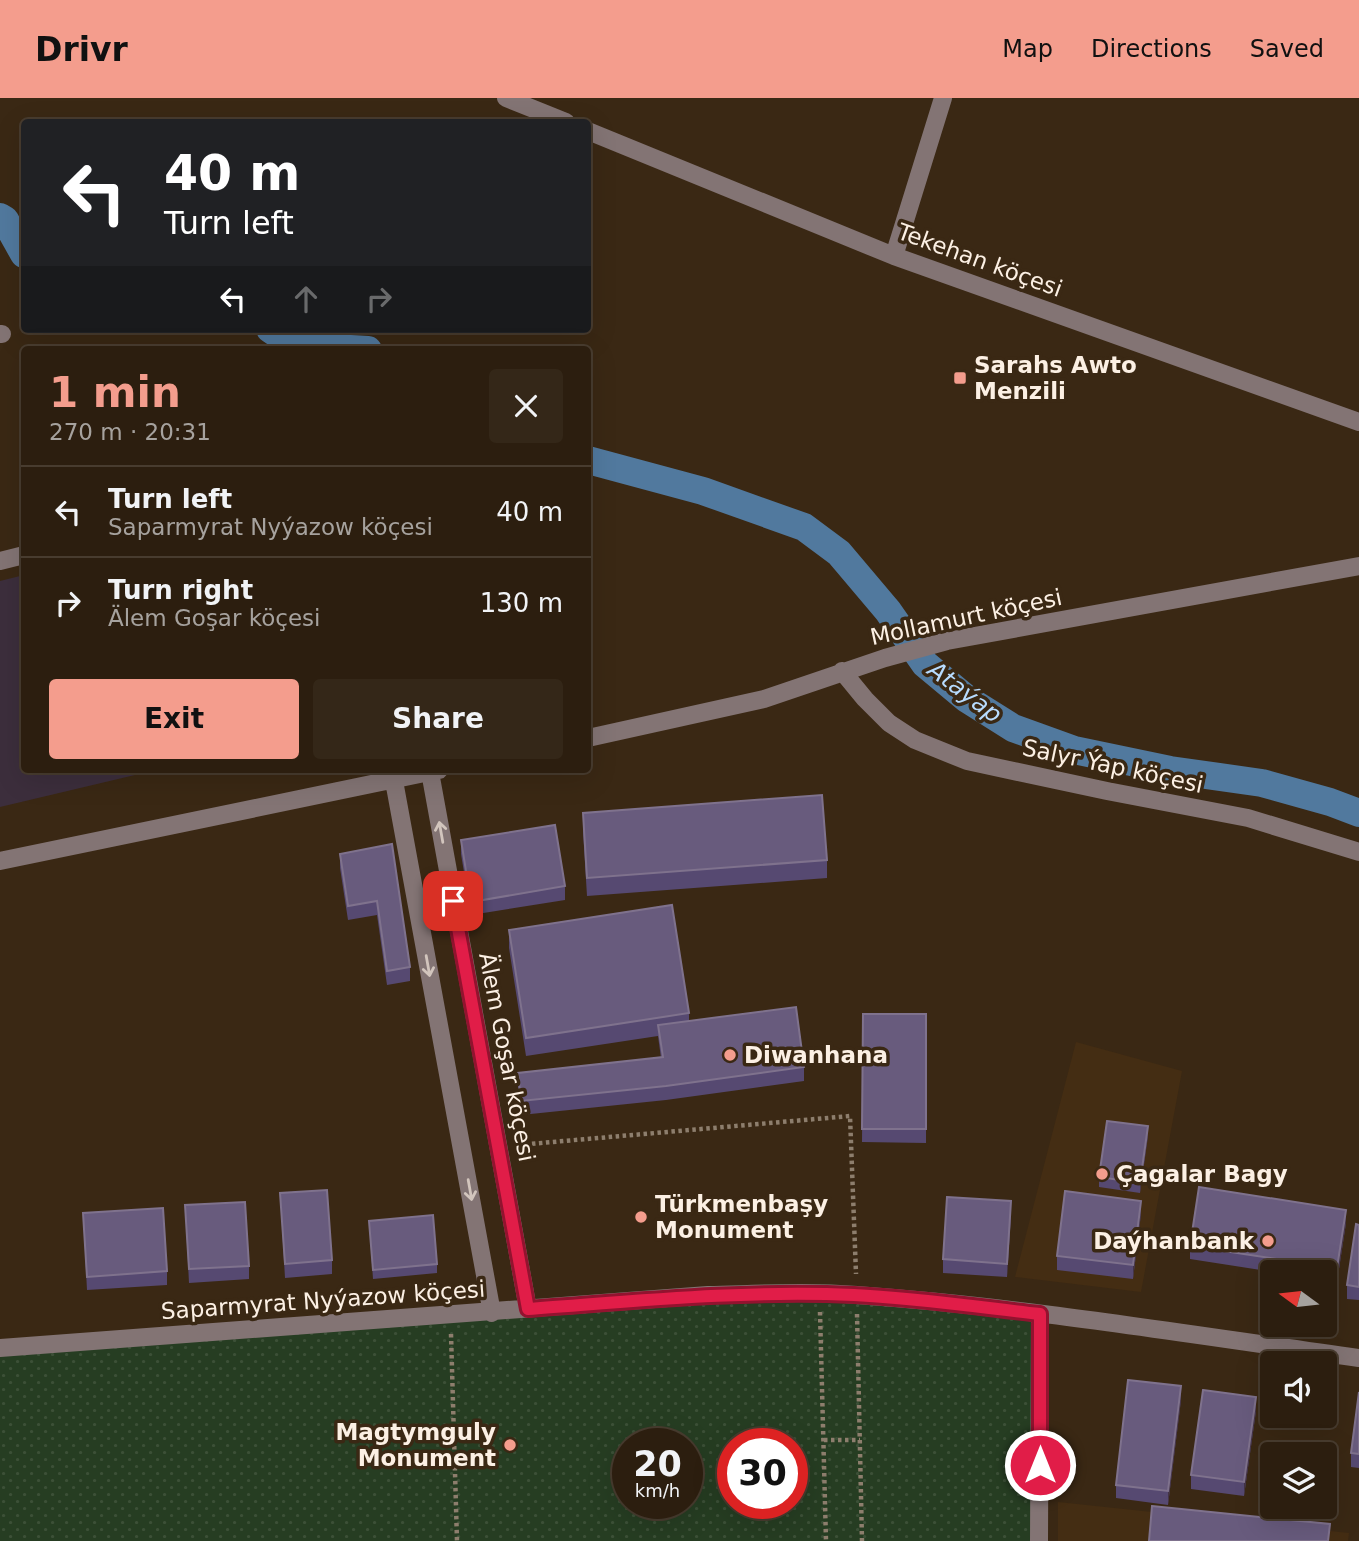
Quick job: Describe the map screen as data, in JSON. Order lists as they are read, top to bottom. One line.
{"streets":{"street":["Tekehan köçesi","Mollamurt köçesi","Salyr Ýap köçesi","Älem Goşar köçesi","Saparmyrat Nyýazow köçesi"]},"crossings":[["Mollamurt köçesi","Salyr Ýap köçesi"],["Älem Goşar köçesi","Saparmyrat Nyýazow köçesi"]],"water":["Ataýap"],"places":{"transit":["Sarahs Awto Menzili"],"other":["Diwanhana","Çagalar Bagy","Türkmenbaşy Monument","Daýhanbank","Magtymguly Monument"]},"north":"left","page":{"header":"Drivr","nav":["Map","Directions","Saved"],"turn":["40 m","Turn left"],"heading":["1 min","270 m · 20:31"],"list":[{"name":"Turn left","note":"Saparmyrat Nyýazow köçesi","value":"40 m"},{"name":"Turn right","note":"Älem Goşar köçesi","value":"130 m"}],"buttons":["Exit","Share"],"speed":"20 km/h","limit":"30"}}
